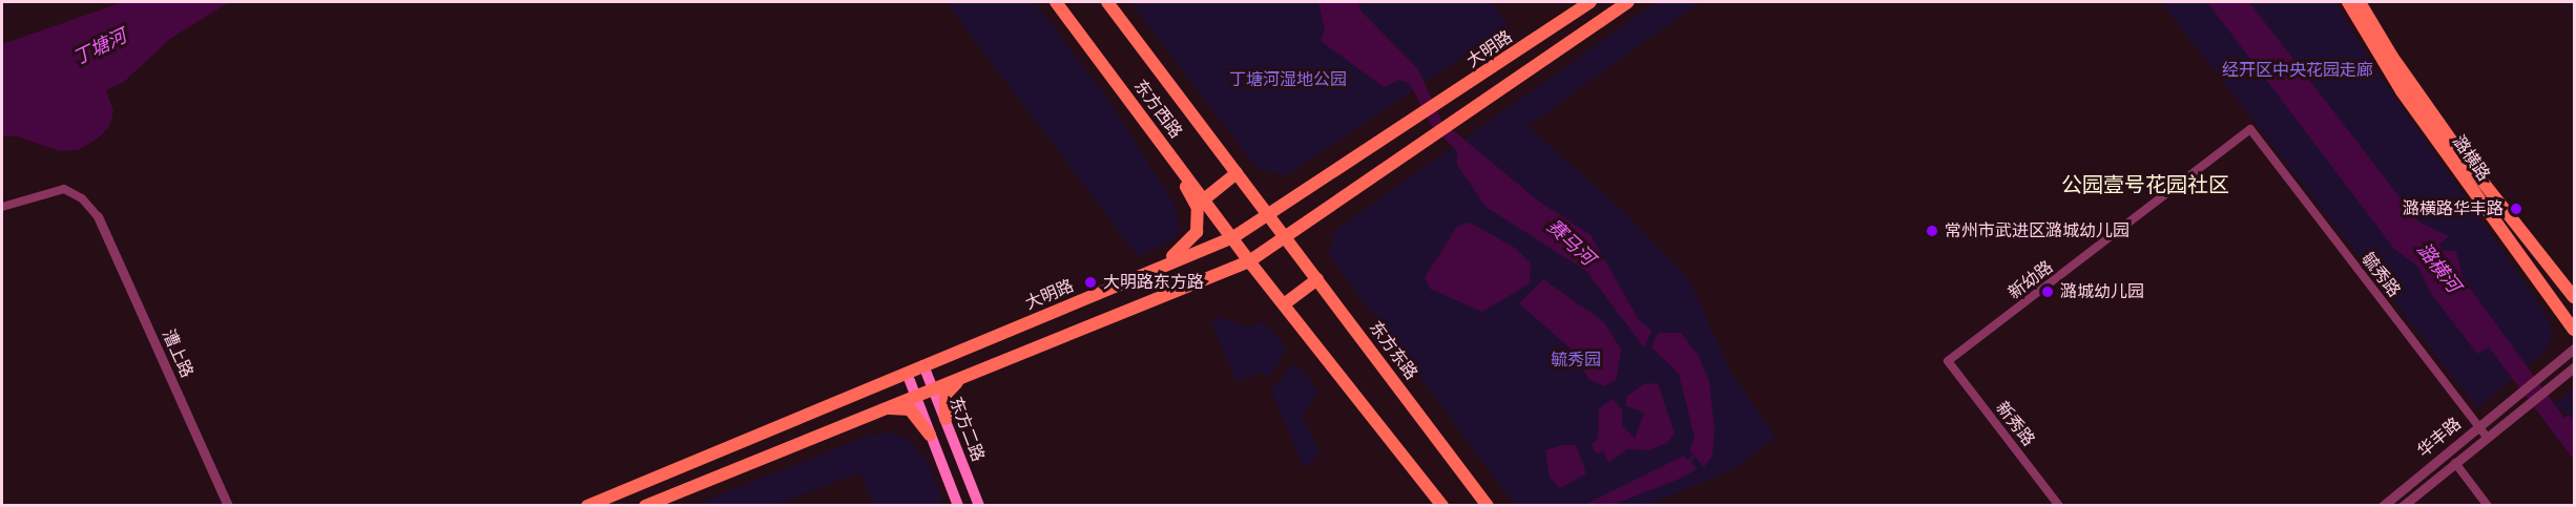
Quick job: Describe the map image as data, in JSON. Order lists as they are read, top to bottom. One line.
{"streets":{"main road":["大明路","东方西路","潞横路","东方东路","东方二路"],"street":["毓秀路","新幼路","漕上路","新秀路","华丰路"]},"crossings":[["大明路","东方西路"],["大明路","东方东路"],["大明路","东方二路"],["东方西路","东方东路"],["毓秀路","新幼路"],["毓秀路","华丰路"],["新幼路","新秀路"]],"districts":["公园壹号花园社区"],"water":["丁塘河","赛马河","潞横河"],"parks":["经开区中央花园走廊","丁塘河湿地公园","毓秀园"],"places":["潞横路华丰路","常州市武进区潞城幼儿园","大明路东方路","潞城幼儿园"]}
